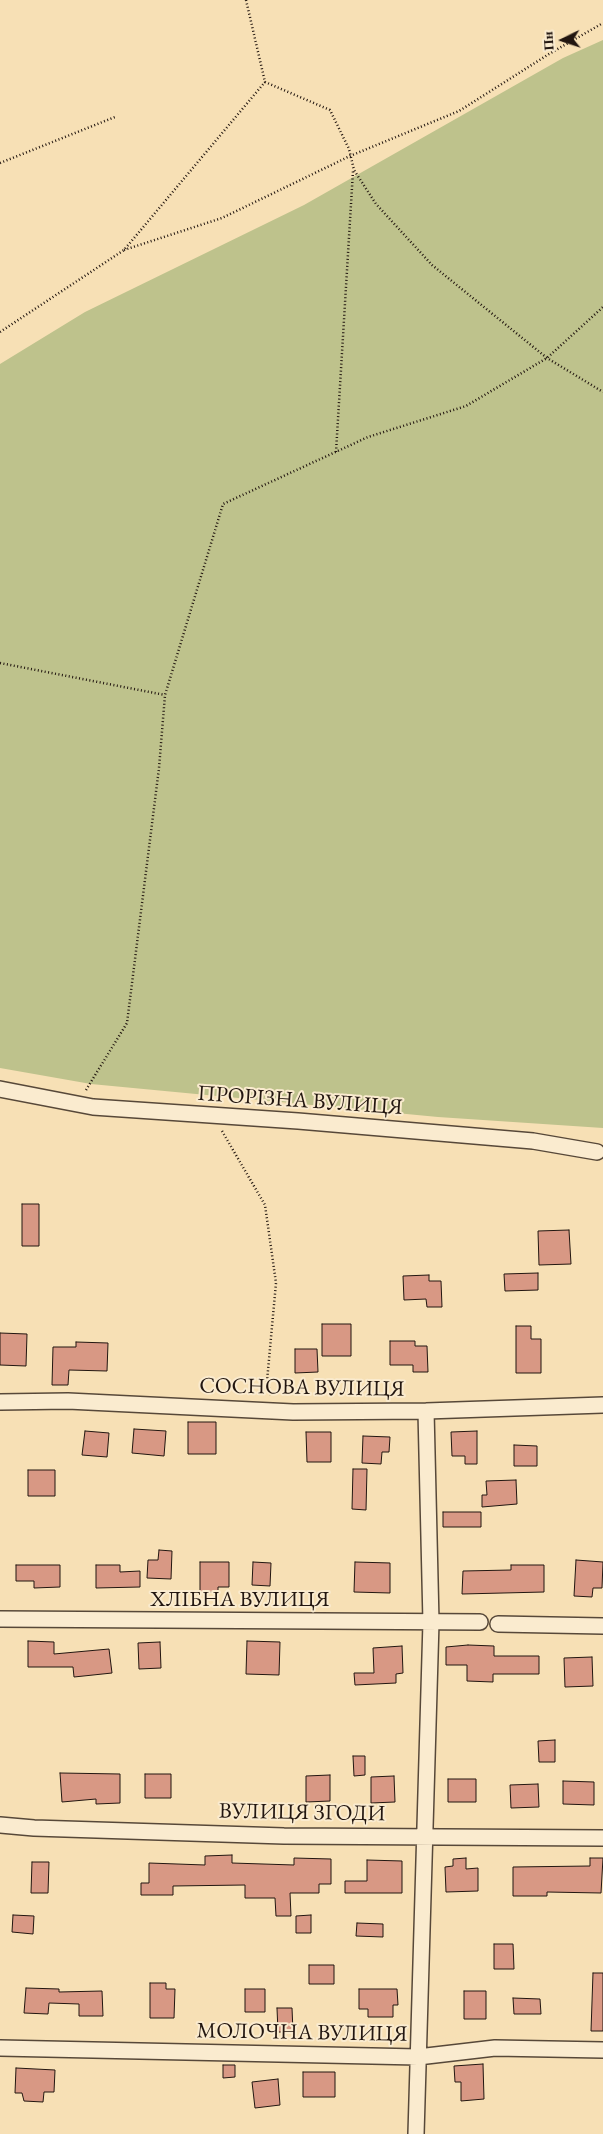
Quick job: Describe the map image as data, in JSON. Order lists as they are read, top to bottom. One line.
{"streets":{"street":["ПРОРІЗНА ВУЛИЦЯ","СОСНОВА ВУЛИЦЯ","ХЛІБНА ВУЛИЦЯ","ВУЛИЦЯ ЗГОДИ","МОЛОЧНА ВУЛИЦЯ"]},"north":"left"}
